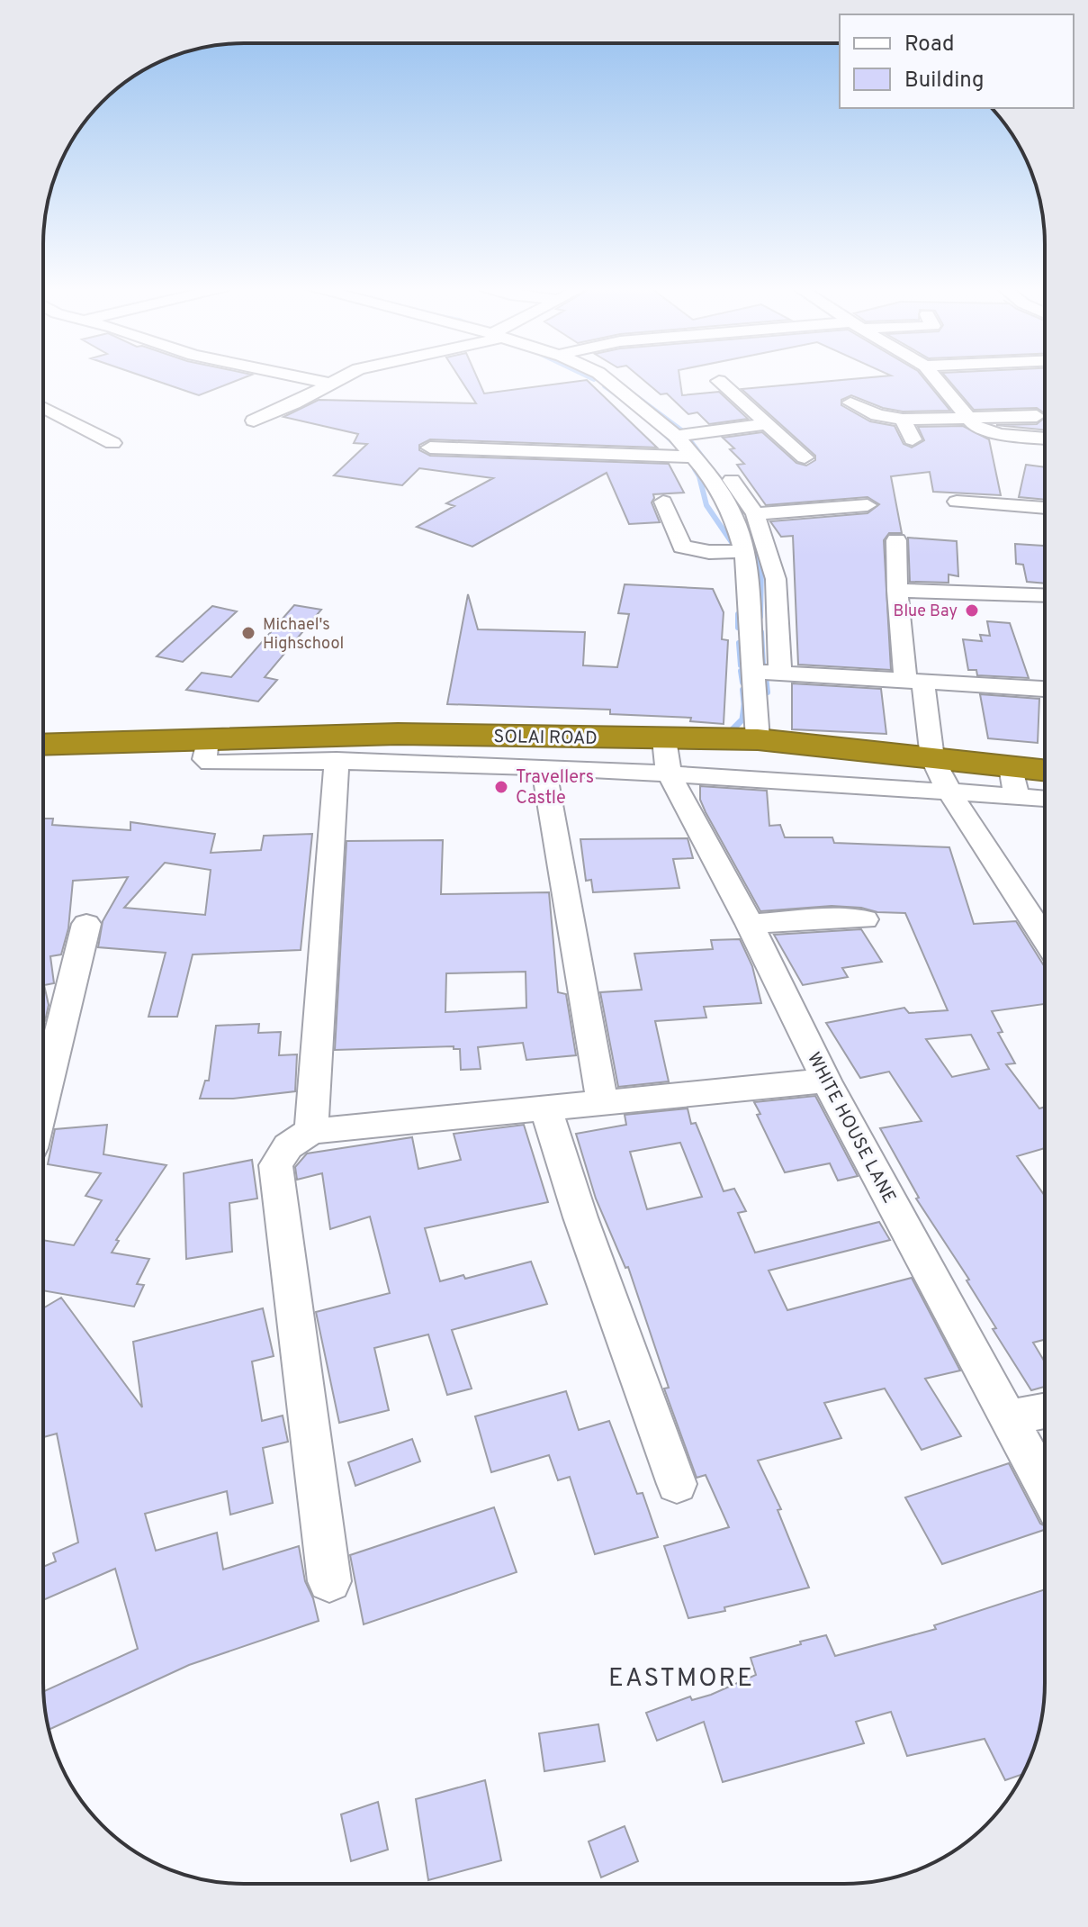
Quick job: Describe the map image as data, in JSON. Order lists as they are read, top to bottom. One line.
{"streets":{"highway":["SOLAI ROAD"],"street":["WHITE HOUSE LANE"]},"crossings":[["SOLAI ROAD","WHITE HOUSE LANE"]],"districts":["EASTMORE"],"places":["Blue Bay","Michael's Highschool","Travellers Castle"],"legend":["Road","Building"]}
